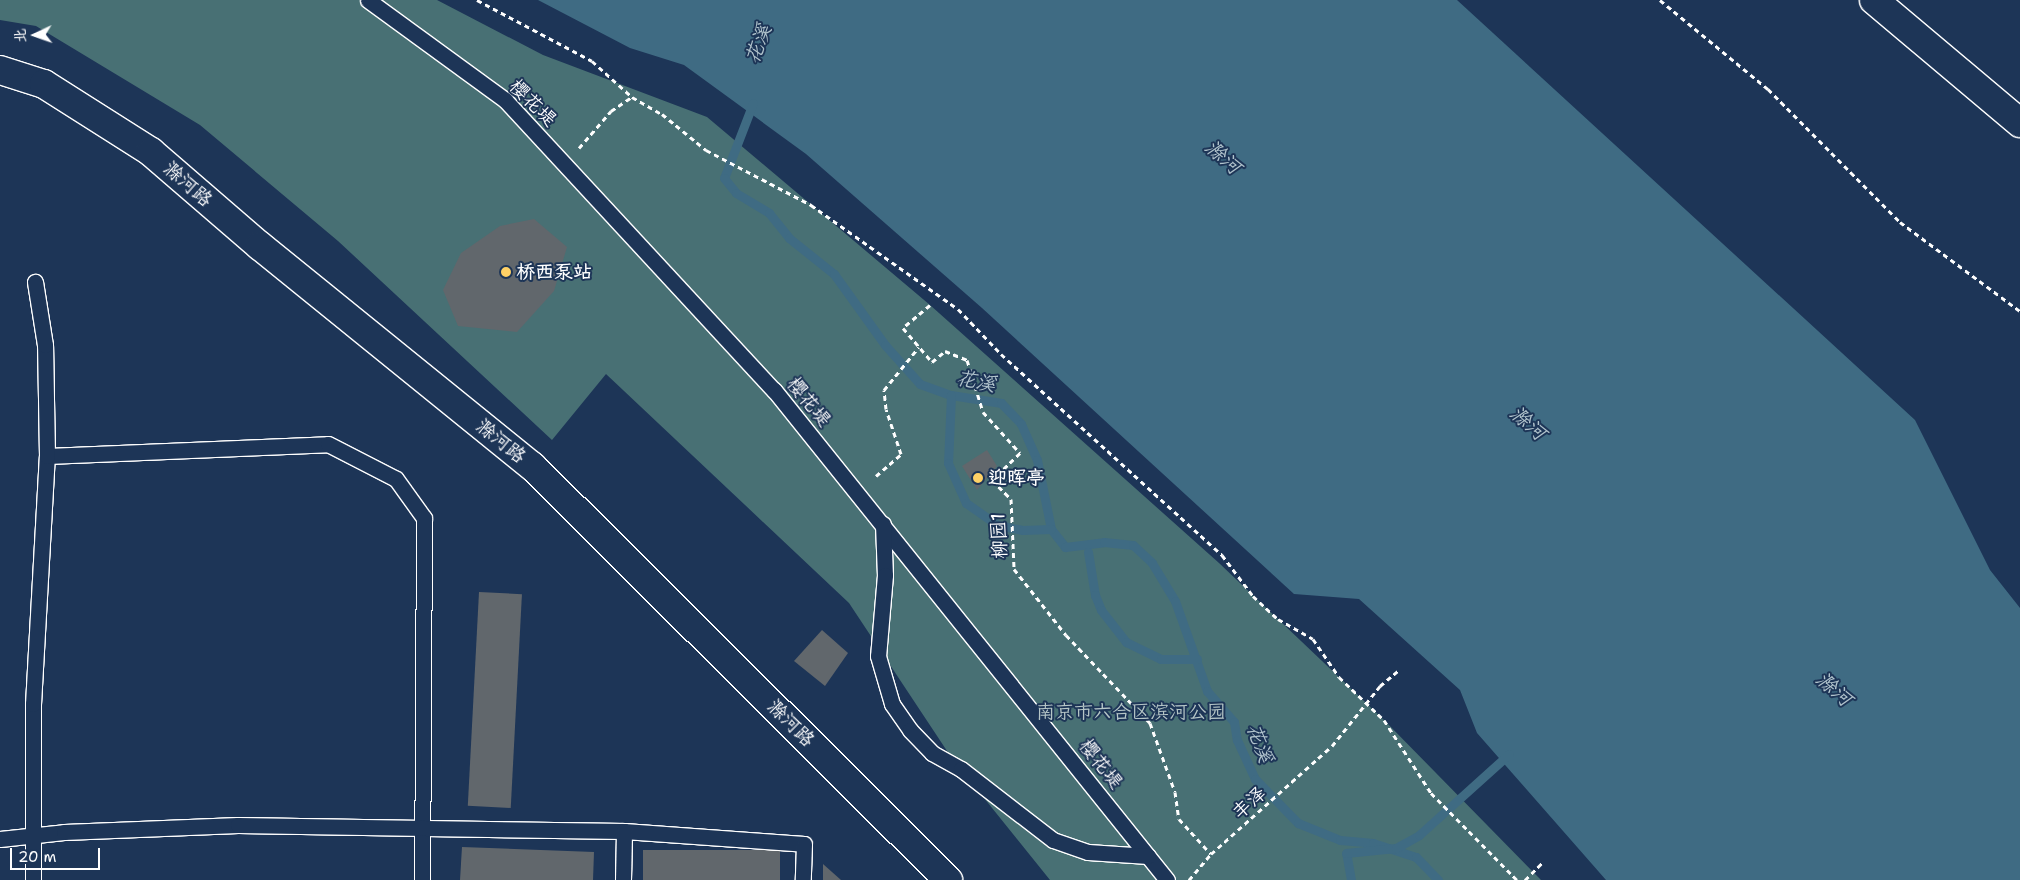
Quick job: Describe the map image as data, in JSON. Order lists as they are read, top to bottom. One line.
{"streets":{"street":["滁河路"],"lane":["樱花堤"],"path":["柳园1","丰泽"]},"crossings":[["柳园1","丰泽"]],"water":["花溪","滁河"],"parks":["南京市六合区滨河公园"],"places":["桥西泵站","迎晖亭"],"scale_bar":"20 m","north":"left"}
